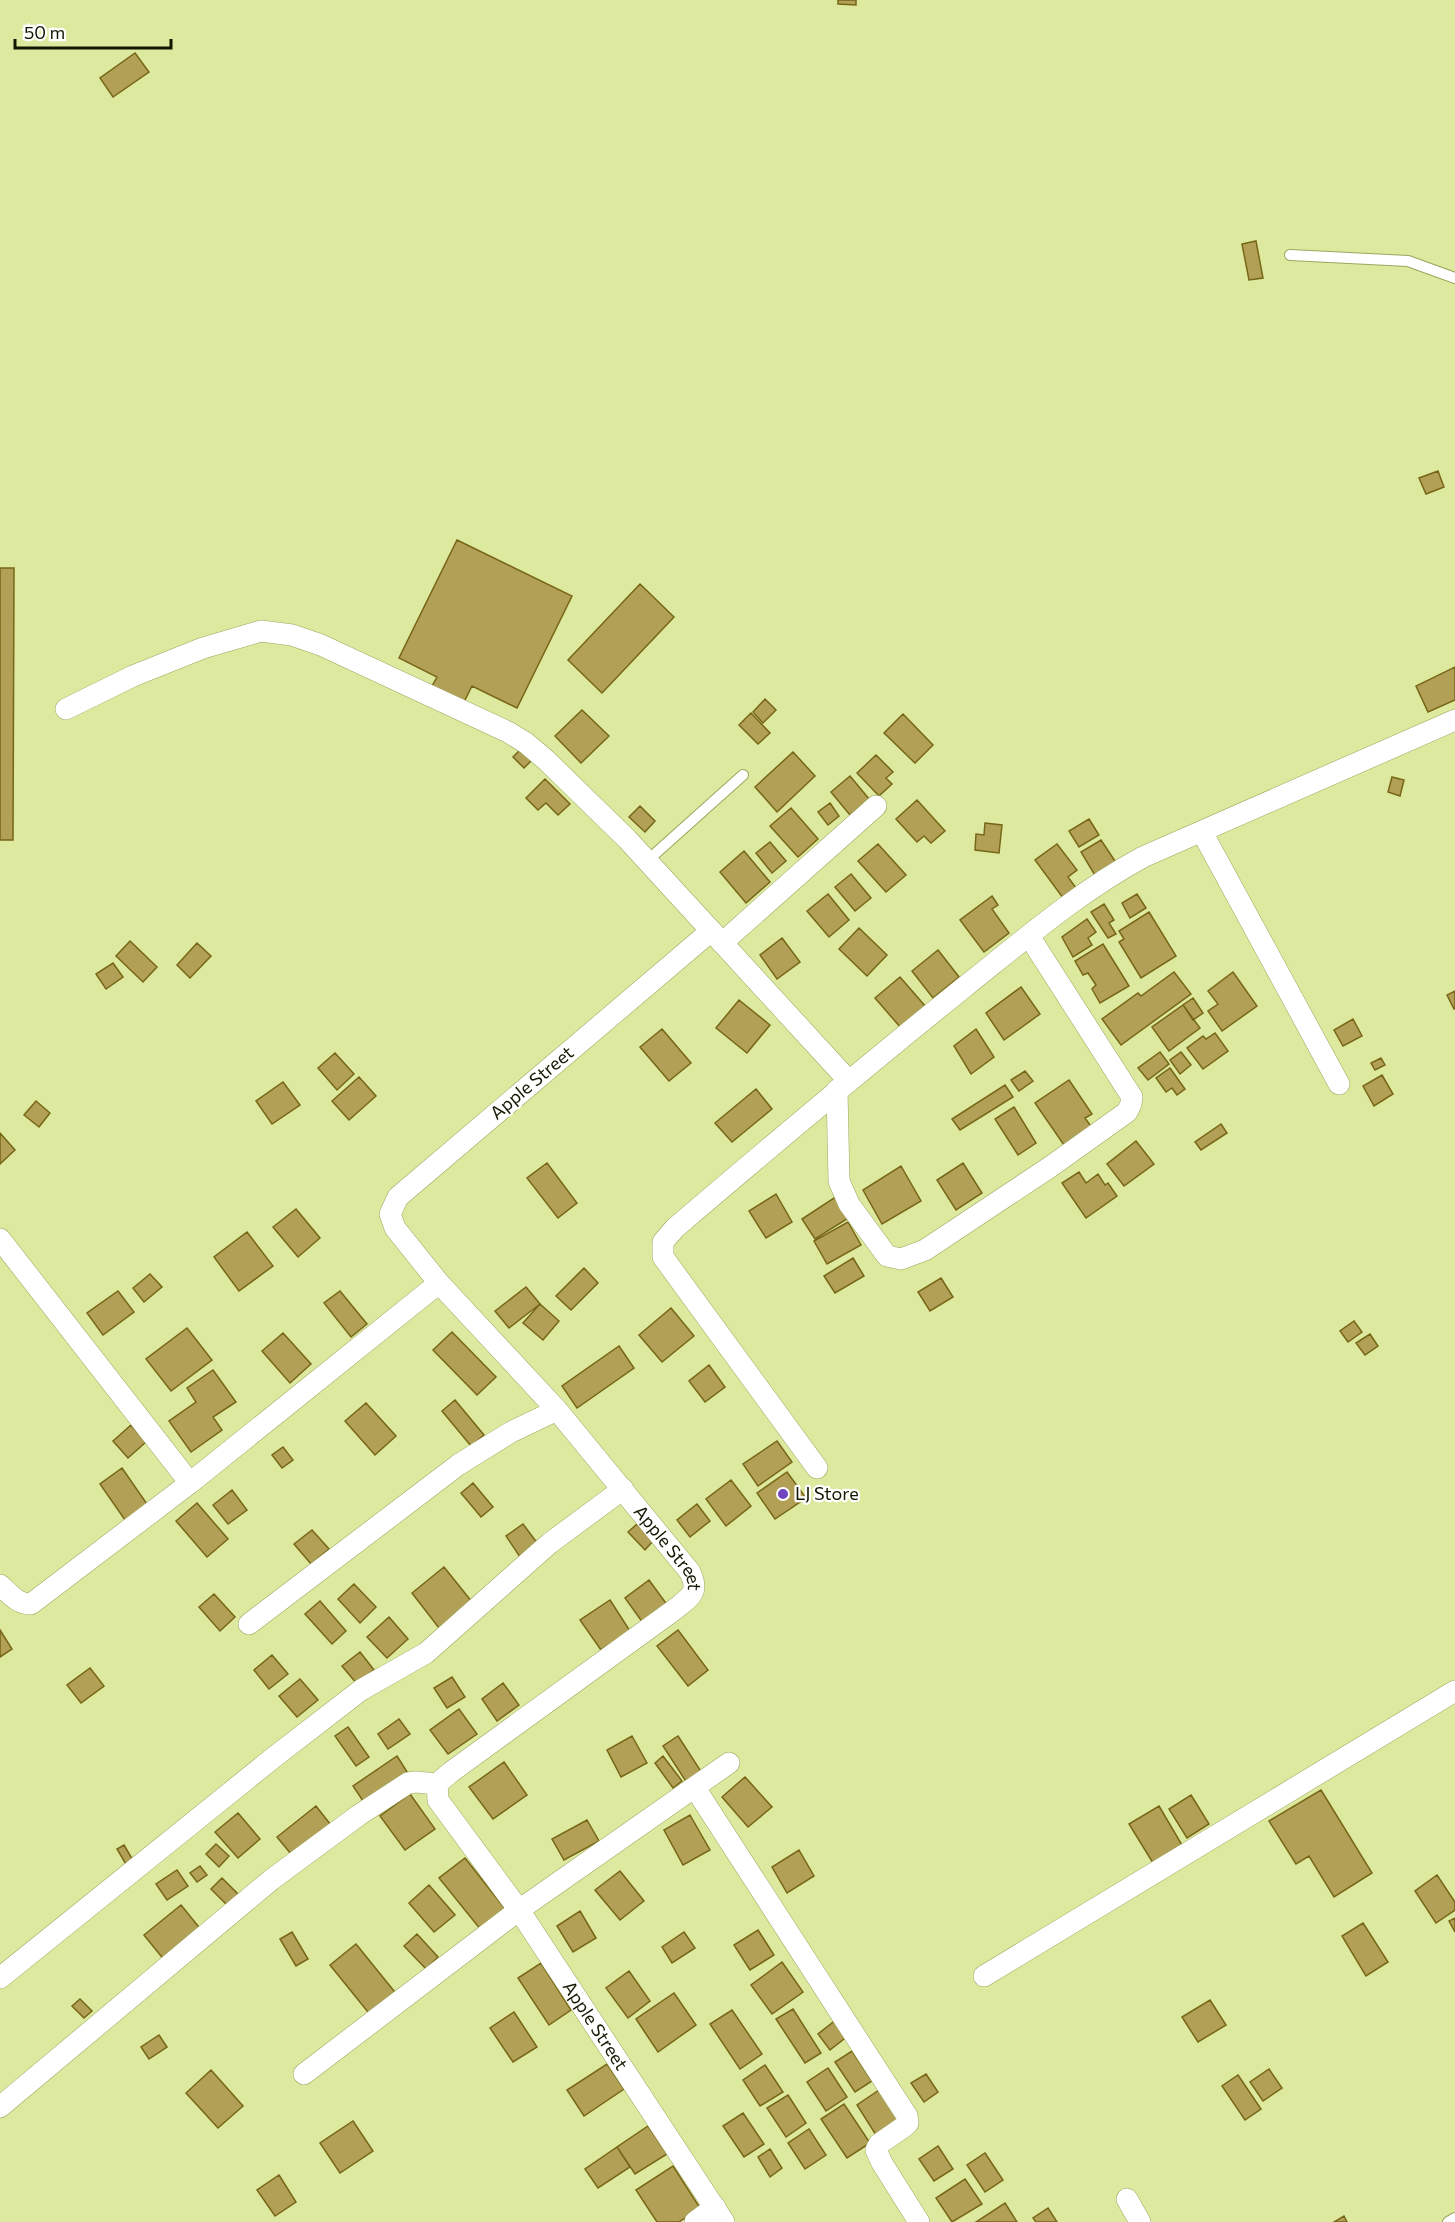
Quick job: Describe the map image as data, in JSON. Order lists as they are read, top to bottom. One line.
{"streets":{"street":["Apple Street"]},"places":["LJ Store"],"scale_bar":"50 m"}
